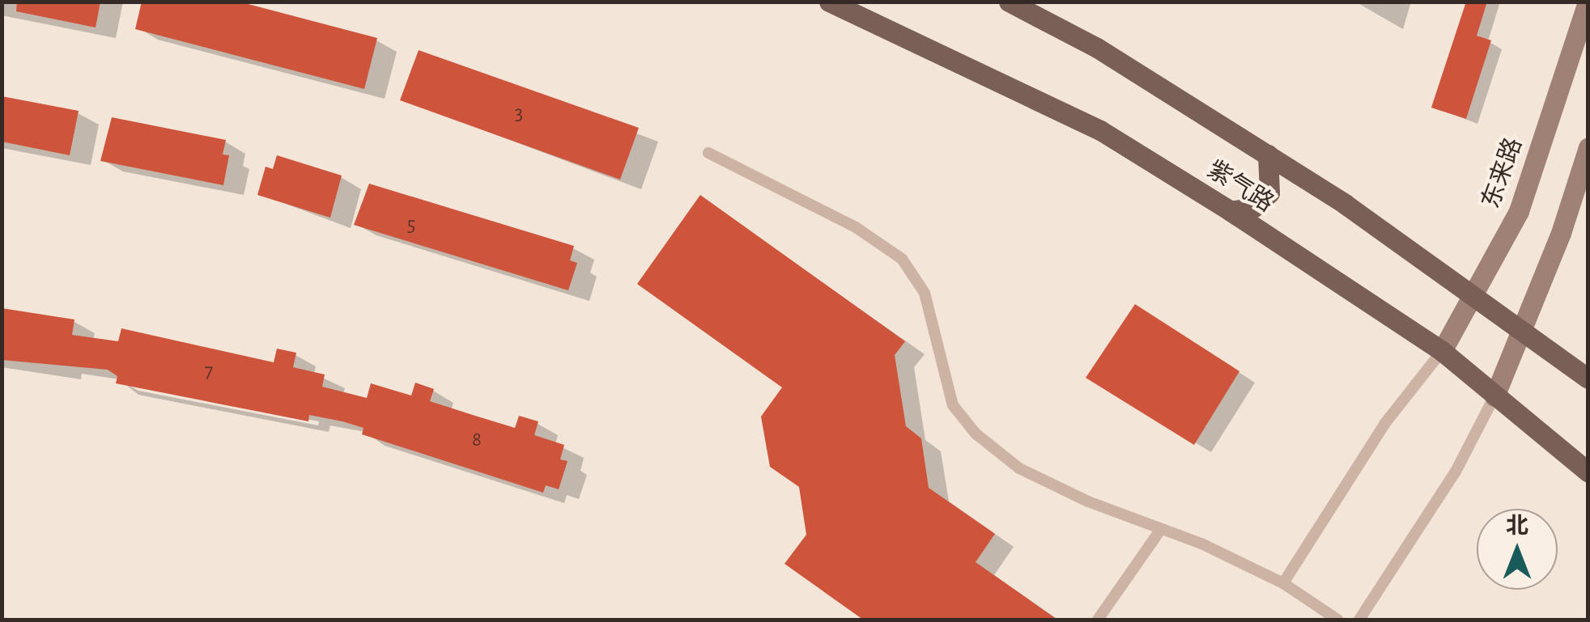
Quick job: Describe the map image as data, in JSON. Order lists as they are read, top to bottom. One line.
{"streets":{"main road":["紫气路"],"street":["东来路"]},"crossings":[["东来路","紫气路"]],"house_numbers":["3","5","7","8"],"north":"top"}
